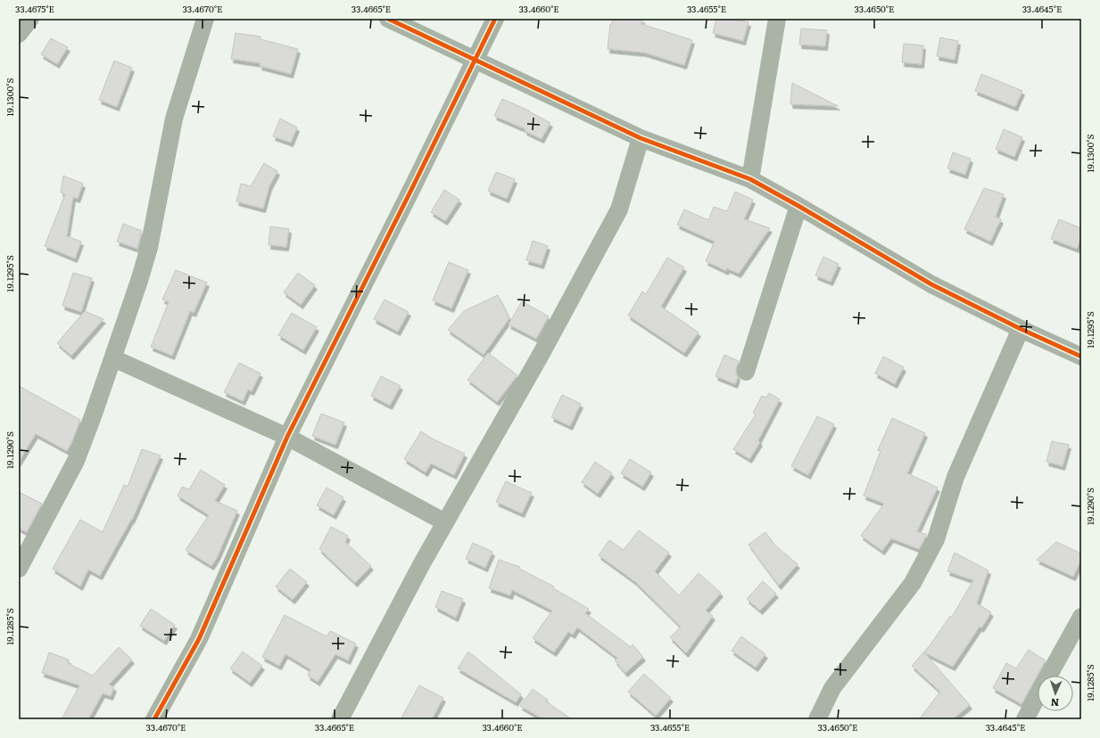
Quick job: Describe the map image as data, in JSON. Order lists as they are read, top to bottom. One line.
{"north":"bottom","coordinates":["33.4675°E","33.4670°E","33.4665°E","33.4660°E","33.4655°E","33.4650°E","33.4645°E","19.1300°S","19.1295°S","19.1290°S","19.1285°S"]}
